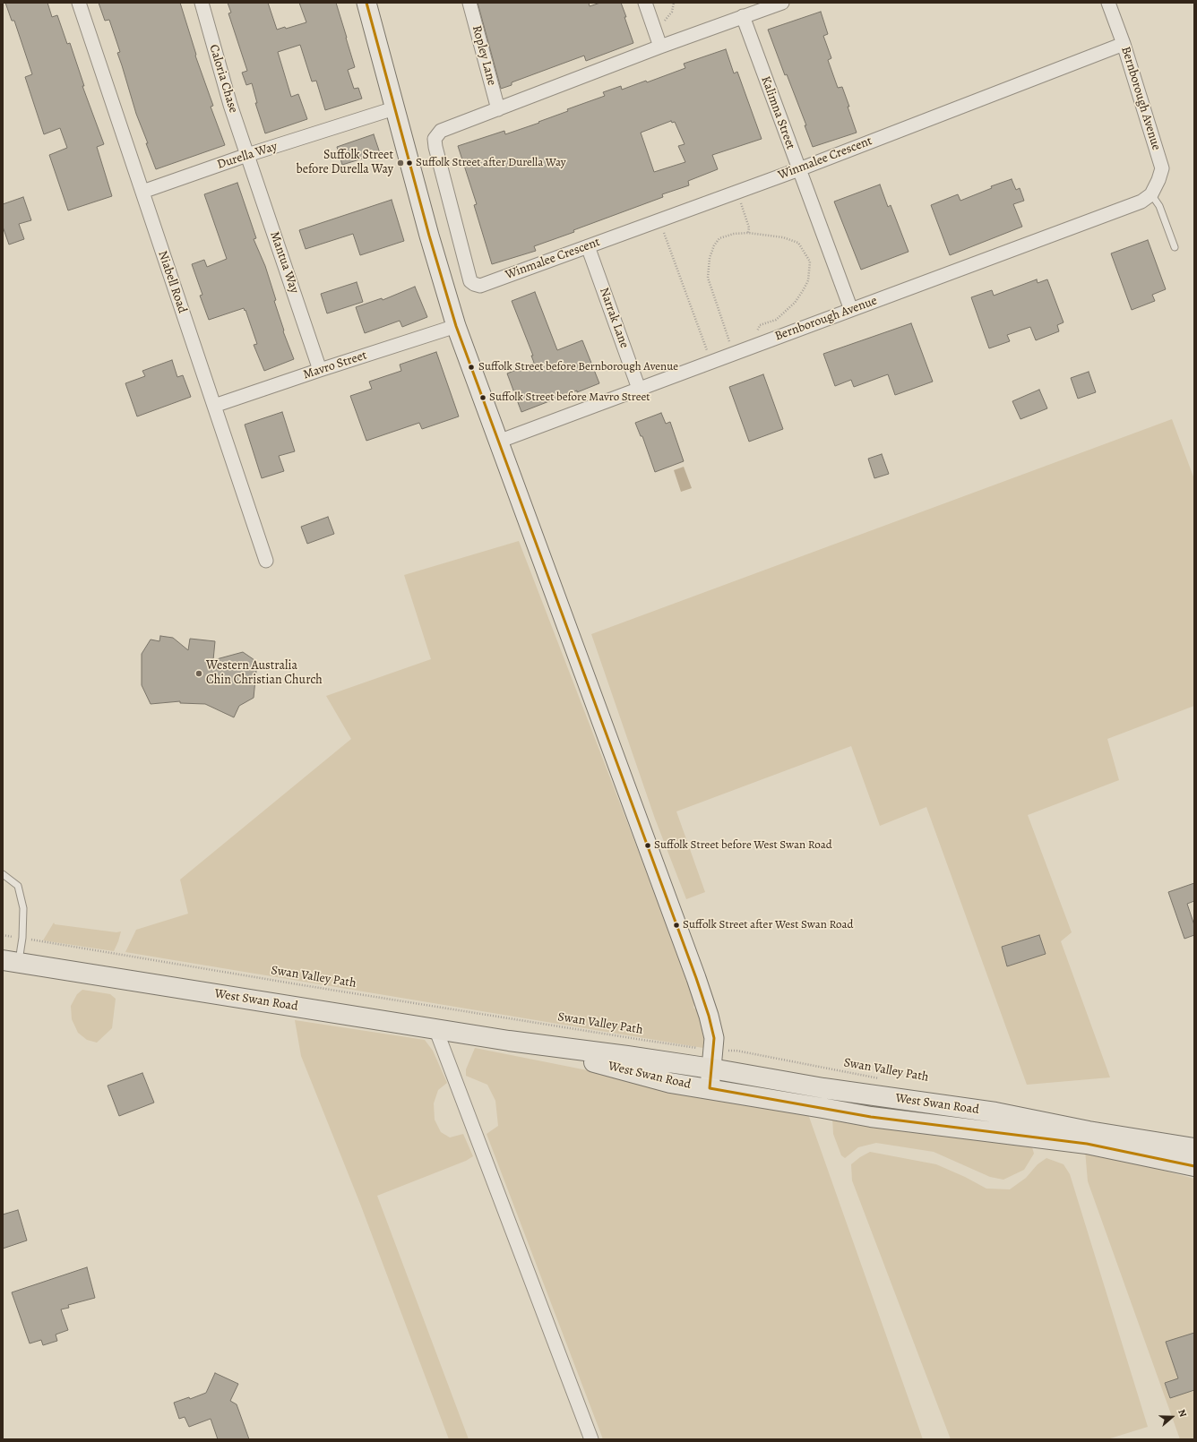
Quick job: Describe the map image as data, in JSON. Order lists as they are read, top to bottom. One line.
{"streets":{"main road":["West Swan Road"],"street":["Ropley Lane","Caloria Chase","Bernborough Avenue","Kalimna Street","Durella Way","Winmalee Crescent","Mantua Way","Niabell Road","Narrak Lane","Mavro Street"],"path":["Swan Valley Path"]},"crossings":[["Ropley Lane","Winmalee Crescent"],["Caloria Chase","Durella Way"],["Caloria Chase","Mantua Way"],["Bernborough Avenue","Kalimna Street"],["Bernborough Avenue","Winmalee Crescent"],["Bernborough Avenue","Narrak Lane"],["Kalimna Street","Winmalee Crescent"],["Durella Way","Mantua Way"],["Durella Way","Niabell Road"],["Winmalee Crescent","Narrak Lane"],["Mantua Way","Mavro Street"],["Niabell Road","Mavro Street"],["Swan Valley Path","West Swan Road"]],"places":["Suffolk Street before Durella Way","Suffolk Street after Durella Way","Suffolk Street before Bernborough Avenue","Suffolk Street before Mavro Street","Western Australia Chin Christian Church","Suffolk Street before West Swan Road","Suffolk Street after West Swan Road"],"north":"right"}
